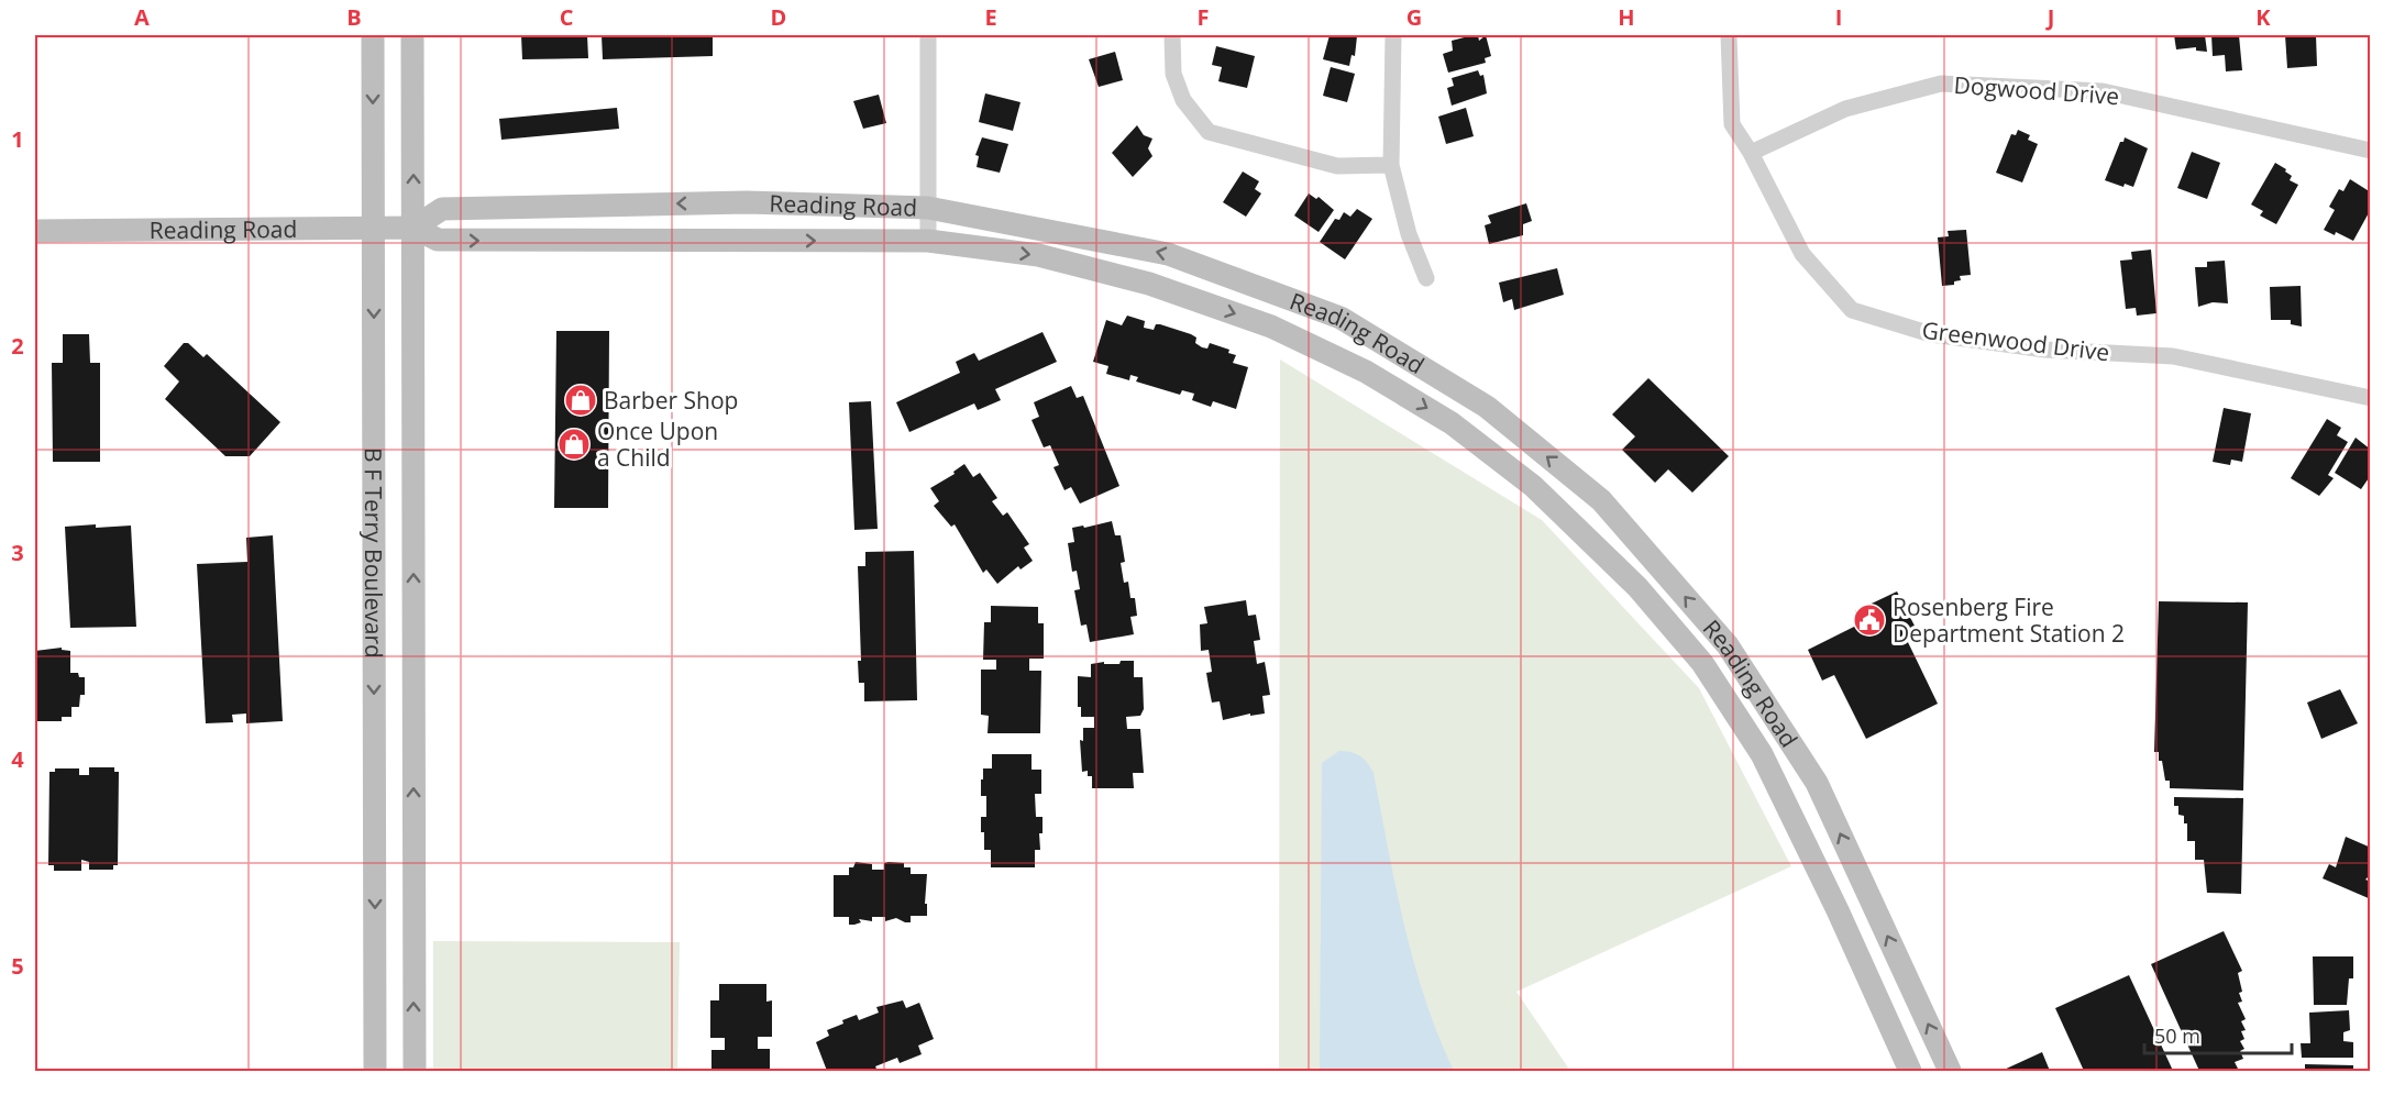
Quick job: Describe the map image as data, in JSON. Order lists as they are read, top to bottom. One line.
{"streets":{"main road":["Reading Road","B F Terry Boulevard"],"street":["Dogwood Drive","Greenwood Drive"]},"crossings":[["Dogwood Drive","Greenwood Drive"],["Reading Road","B F Terry Boulevard"]],"places":{"shop":["Barber Shop","Once Upon a Child"],"public building":["Rosenberg Fire Department Station 2"]},"scale_bar":"50 m","grid":{"columns":["A","B","C","D","E","F","G","H","I","J","K"],"rows":["1","2","3","4","5"]}}
